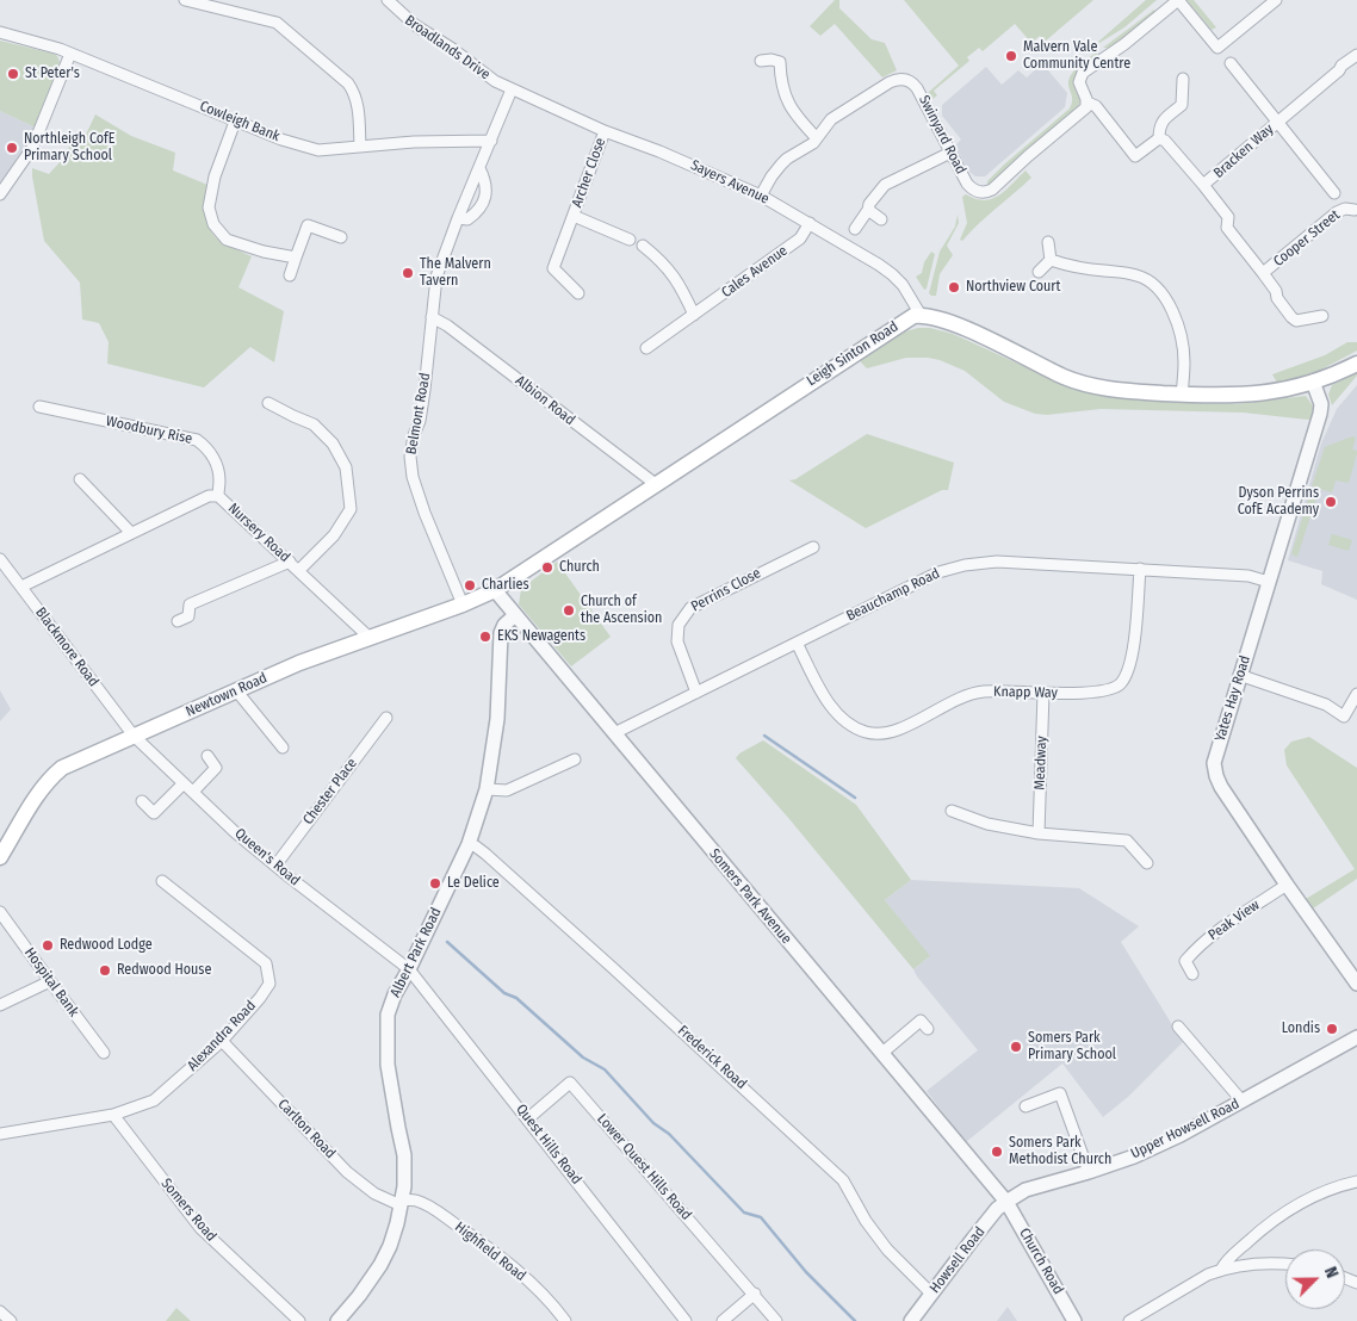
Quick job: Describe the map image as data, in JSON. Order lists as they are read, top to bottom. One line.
{"streets":{"main road":["Leigh Sinton Road","Newtown Road"],"street":["Broadlands Drive","Cowleigh Bank","Swinyard Road","Bracken Way","Archer Close","Sayers Avenue","Cooper Street","Cales Avenue","Albion Road","Belmont Road","Woodbury Rise","Nursery Road","Perrins Close","Beauchamp Road","Blackmore Road","Knapp Way","Yates Hay Road","Meadway","Chester Place","Queen's Road","Somers Park Avenue","Peak View","Albert Park Road","Hospital Bank","Alexandra Road","Frederick Road","Carlton Road","Upper Howsell Road","Quest Hills Road","Lower Quest Hills Road","Somers Road","Highfield Road","Howsell Road","Church Road"]},"crossings":[["Broadlands Drive","Sayers Avenue"],["Broadlands Drive","Belmont Road"],["Cowleigh Bank","Belmont Road"],["Swinyard Road","Sayers Avenue"],["Bracken Way","Cooper Street"],["Archer Close","Sayers Avenue"],["Sayers Avenue","Cales Avenue"],["Sayers Avenue","Leigh Sinton Road"],["Sayers Avenue","Belmont Road"],["Leigh Sinton Road","Albion Road"],["Leigh Sinton Road","Newtown Road"],["Leigh Sinton Road","Somers Park Avenue"],["Albion Road","Belmont Road"],["Belmont Road","Newtown Road"],["Woodbury Rise","Nursery Road"],["Nursery Road","Blackmore Road"],["Nursery Road","Newtown Road"],["Perrins Close","Beauchamp Road"],["Beauchamp Road","Knapp Way"],["Beauchamp Road","Yates Hay Road"],["Beauchamp Road","Somers Park Avenue"],["Blackmore Road","Newtown Road"],["Blackmore Road","Queen's Road"],["Knapp Way","Meadway"],["Newtown Road","Queen's Road"],["Newtown Road","Somers Park Avenue"],["Yates Hay Road","Peak View"],["Chester Place","Queen's Road"],["Queen's Road","Albert Park Road"],["Queen's Road","Quest Hills Road"],["Somers Park Avenue","Albert Park Road"],["Somers Park Avenue","Upper Howsell Road"],["Somers Park Avenue","Howsell Road"],["Somers Park Avenue","Church Road"],["Albert Park Road","Frederick Road"],["Albert Park Road","Carlton Road"],["Albert Park Road","Quest Hills Road"],["Albert Park Road","Highfield Road"],["Alexandra Road","Carlton Road"],["Alexandra Road","Somers Road"],["Frederick Road","Howsell Road"],["Carlton Road","Highfield Road"],["Upper Howsell Road","Howsell Road"],["Upper Howsell Road","Church Road"],["Quest Hills Road","Lower Quest Hills Road"],["Howsell Road","Church Road"]],"places":["Malvern Vale Community Centre","St Peter's","Northleigh CofE Primary School","The Malvern Tavern","Northview Court","Dyson Perrins CofE Academy","Church","Charlies","Church of the Ascension","EKS Newagents","Le Delice","Redwood Lodge","Redwood House","Londis","Somers Park Primary School","Somers Park Methodist Church"],"north":"top right"}
